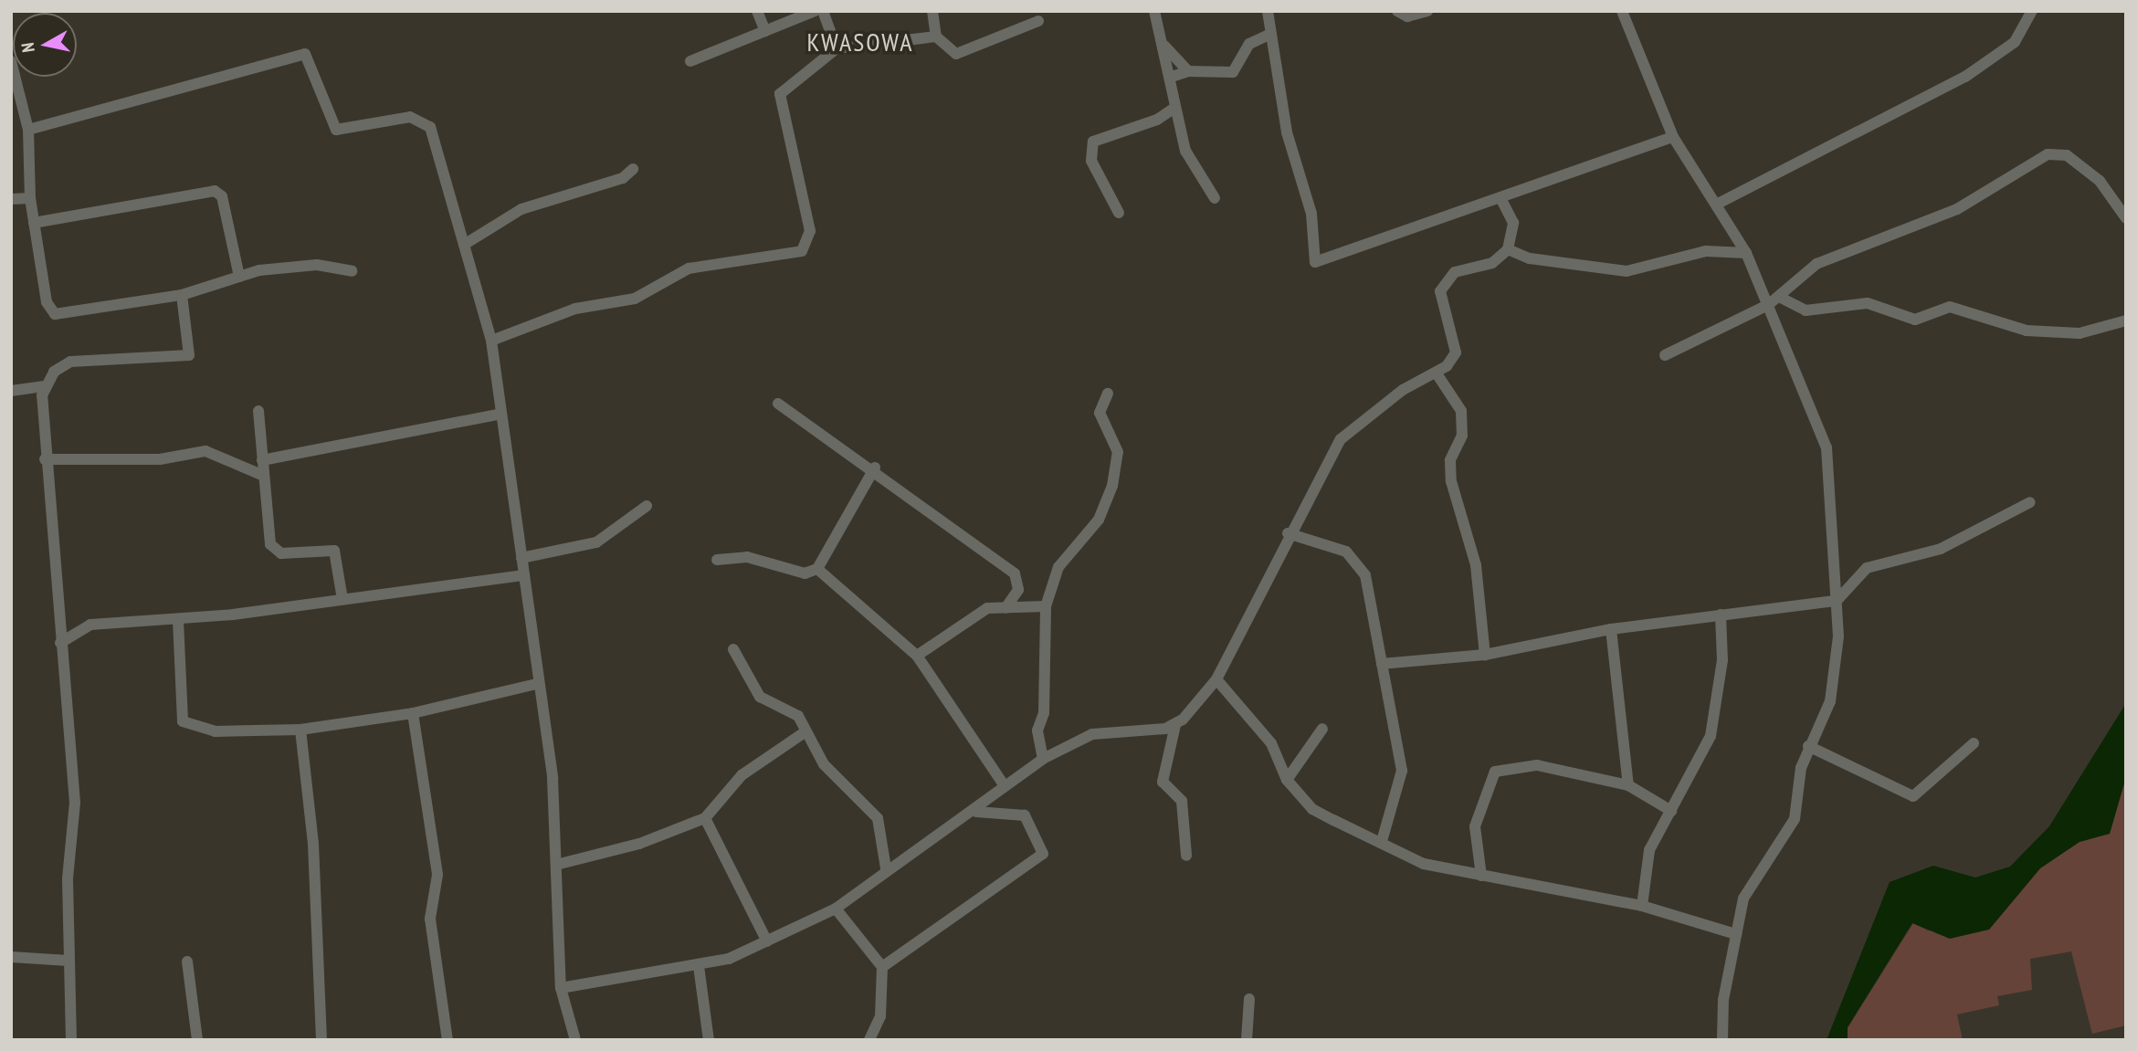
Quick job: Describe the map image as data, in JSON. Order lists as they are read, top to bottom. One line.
{"districts":["KWASOWA"],"north":"left"}
